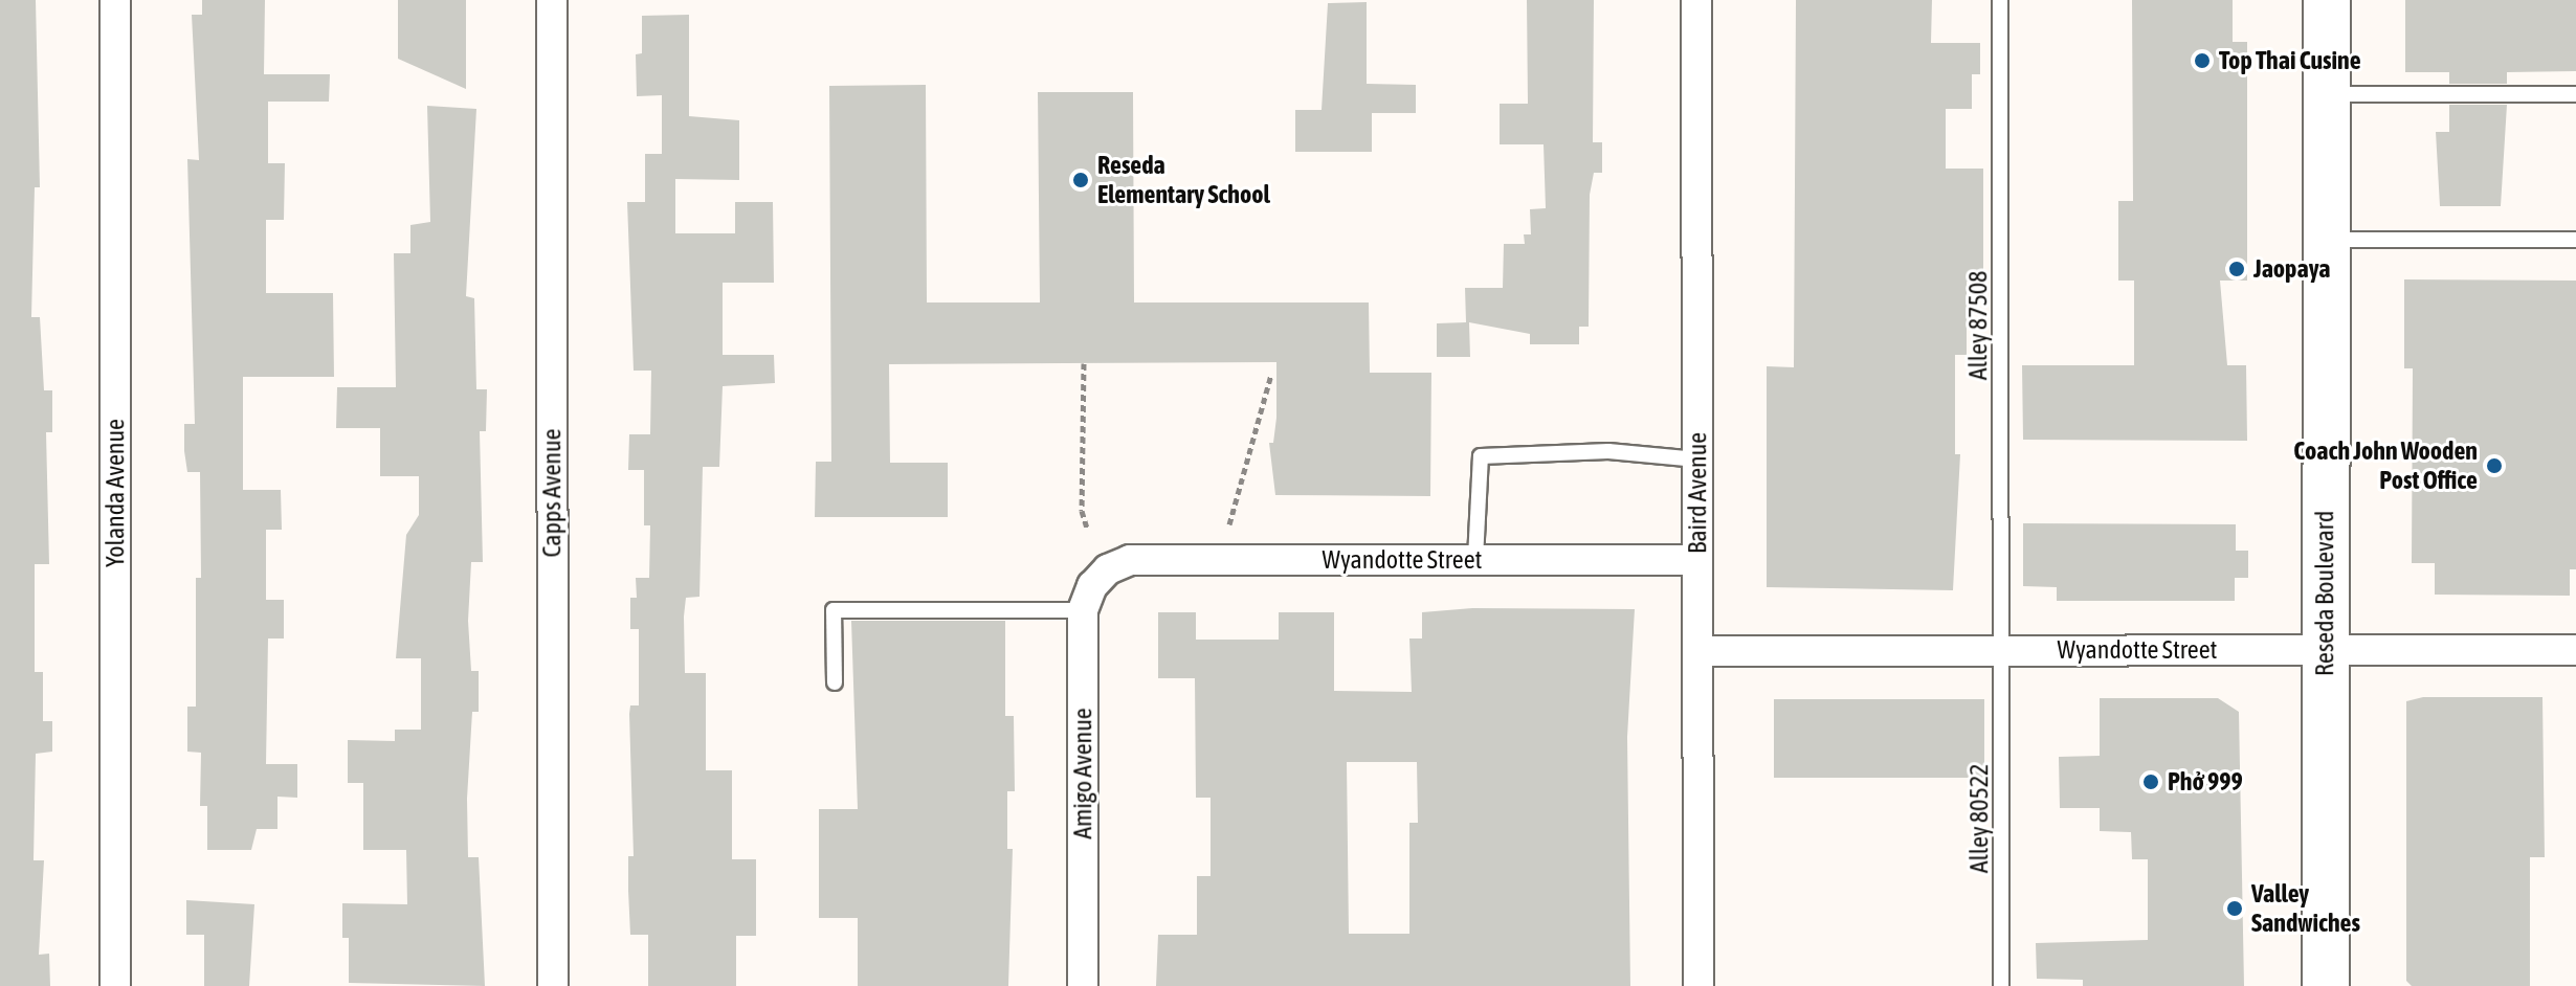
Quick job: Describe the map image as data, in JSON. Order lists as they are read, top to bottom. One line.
{"streets":{"main road":["Reseda Boulevard"],"street":["Yolanda Avenue","Capps Avenue","Baird Avenue","Wyandotte Street","Amigo Avenue"],"lane":["Alley 87508","Alley 80522"]},"crossings":[["Alley 87508","Wyandotte Street"],["Alley 87508","Alley 80522"],["Baird Avenue","Wyandotte Street"],["Wyandotte Street","Reseda Boulevard"],["Wyandotte Street","Amigo Avenue"],["Wyandotte Street","Alley 80522"]],"places":["Top Thai Cusine","Reseda Elementary School","Jaopaya","Coach John Wooden Post Office","Phở 999","Valley Sandwiches"]}
